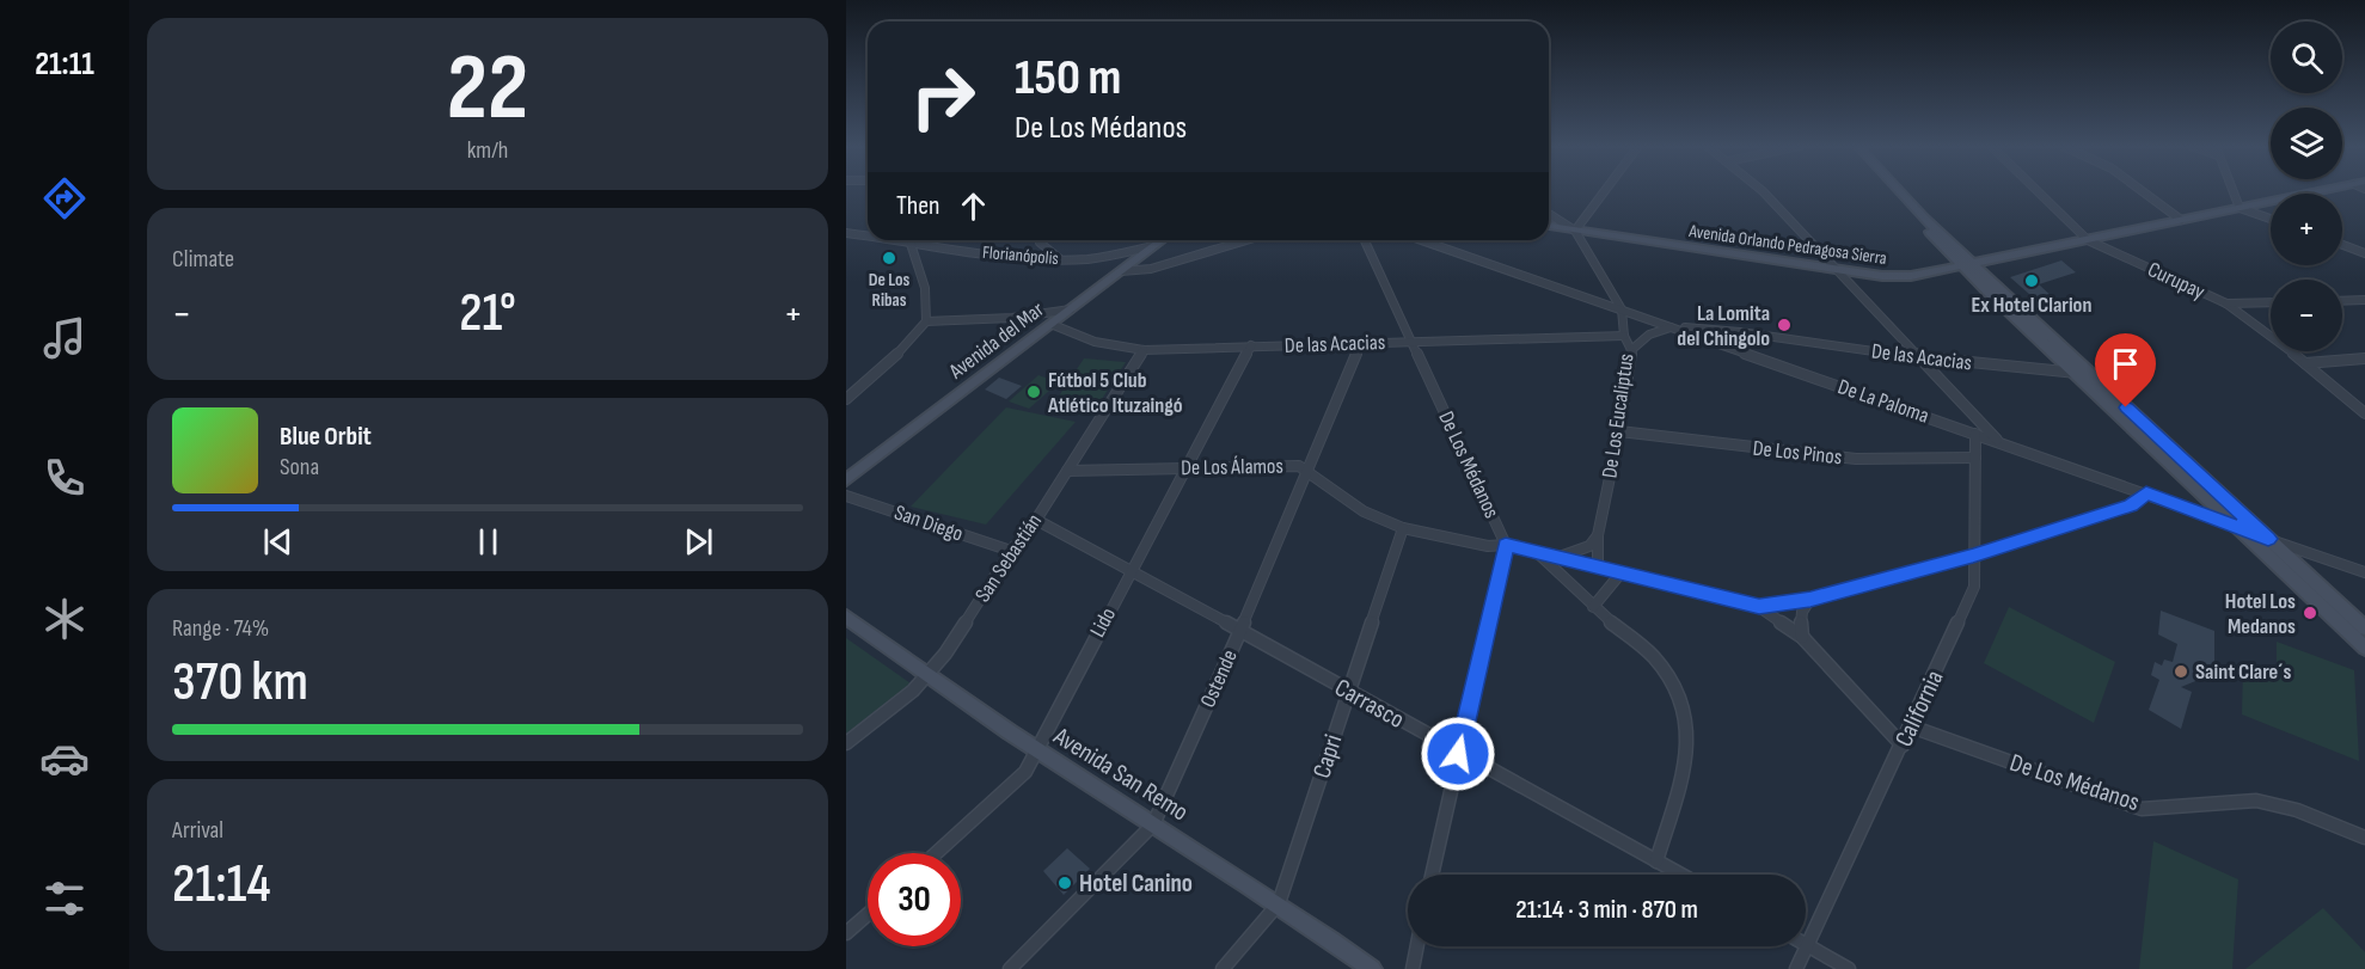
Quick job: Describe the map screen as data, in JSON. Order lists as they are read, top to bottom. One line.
{"streets":{"street":["Avenida Orlando Pedragosa Sierra","Florianópolis","Curupay","Avenida del Mar","De las Acacias","De La Paloma","De Los Eucaliptus","De Los Pinos","De Los Médanos","De Los Álamos","San Diego","San Sebastián","Lido","Ostende","Carrasco","California","Capri","Avenida San Remo"]},"crossings":[["Avenida Orlando Pedragosa Sierra","Curupay"],["Avenida Orlando Pedragosa Sierra","De Los Eucaliptus"],["Florianópolis","Avenida del Mar"],["Avenida del Mar","De las Acacias"],["De las Acacias","De La Paloma"],["De las Acacias","De Los Eucaliptus"],["De las Acacias","De Los Médanos"],["De las Acacias","San Sebastián"],["De las Acacias","Lido"],["De las Acacias","Ostende"],["De La Paloma","De Los Eucaliptus"],["De La Paloma","California"],["De Los Eucaliptus","De Los Pinos"],["De Los Eucaliptus","De Los Médanos"],["De Los Pinos","California"],["De Los Médanos","De Los Álamos"],["De Los Médanos","California"],["De Los Álamos","San Sebastián"],["De Los Álamos","Lido"],["De Los Álamos","Ostende"],["De Los Álamos","Capri"],["San Diego","San Sebastián"],["San Sebastián","Carrasco"],["San Sebastián","Avenida San Remo"],["Lido","Carrasco"],["Lido","Avenida San Remo"],["Ostende","Carrasco"],["Ostende","Avenida San Remo"],["Carrasco","Capri"],["Capri","Avenida San Remo"]],"places":["De Los Ribas","Ex Hotel Clarion","La Lomita del Chingolo","Fútbol 5 Club Atlético Ituzaingó","Hotel Los Medanos","Saint Clare´s","Hotel Canino"],"page":{"tabs":"21:11","tile":[["22","km/h"],"Climate",["Range · 74%","370 km"],["Arrival","21:14"]],"map_buttons":["+","−"],"turn":["150 m","De Los Médanos"],"then":"Then","heat":["−","21°","+"],"song":["Blue Orbit","Sona"],"limit":"30","trip":"21:14 · 3 min · 870 m"}}
